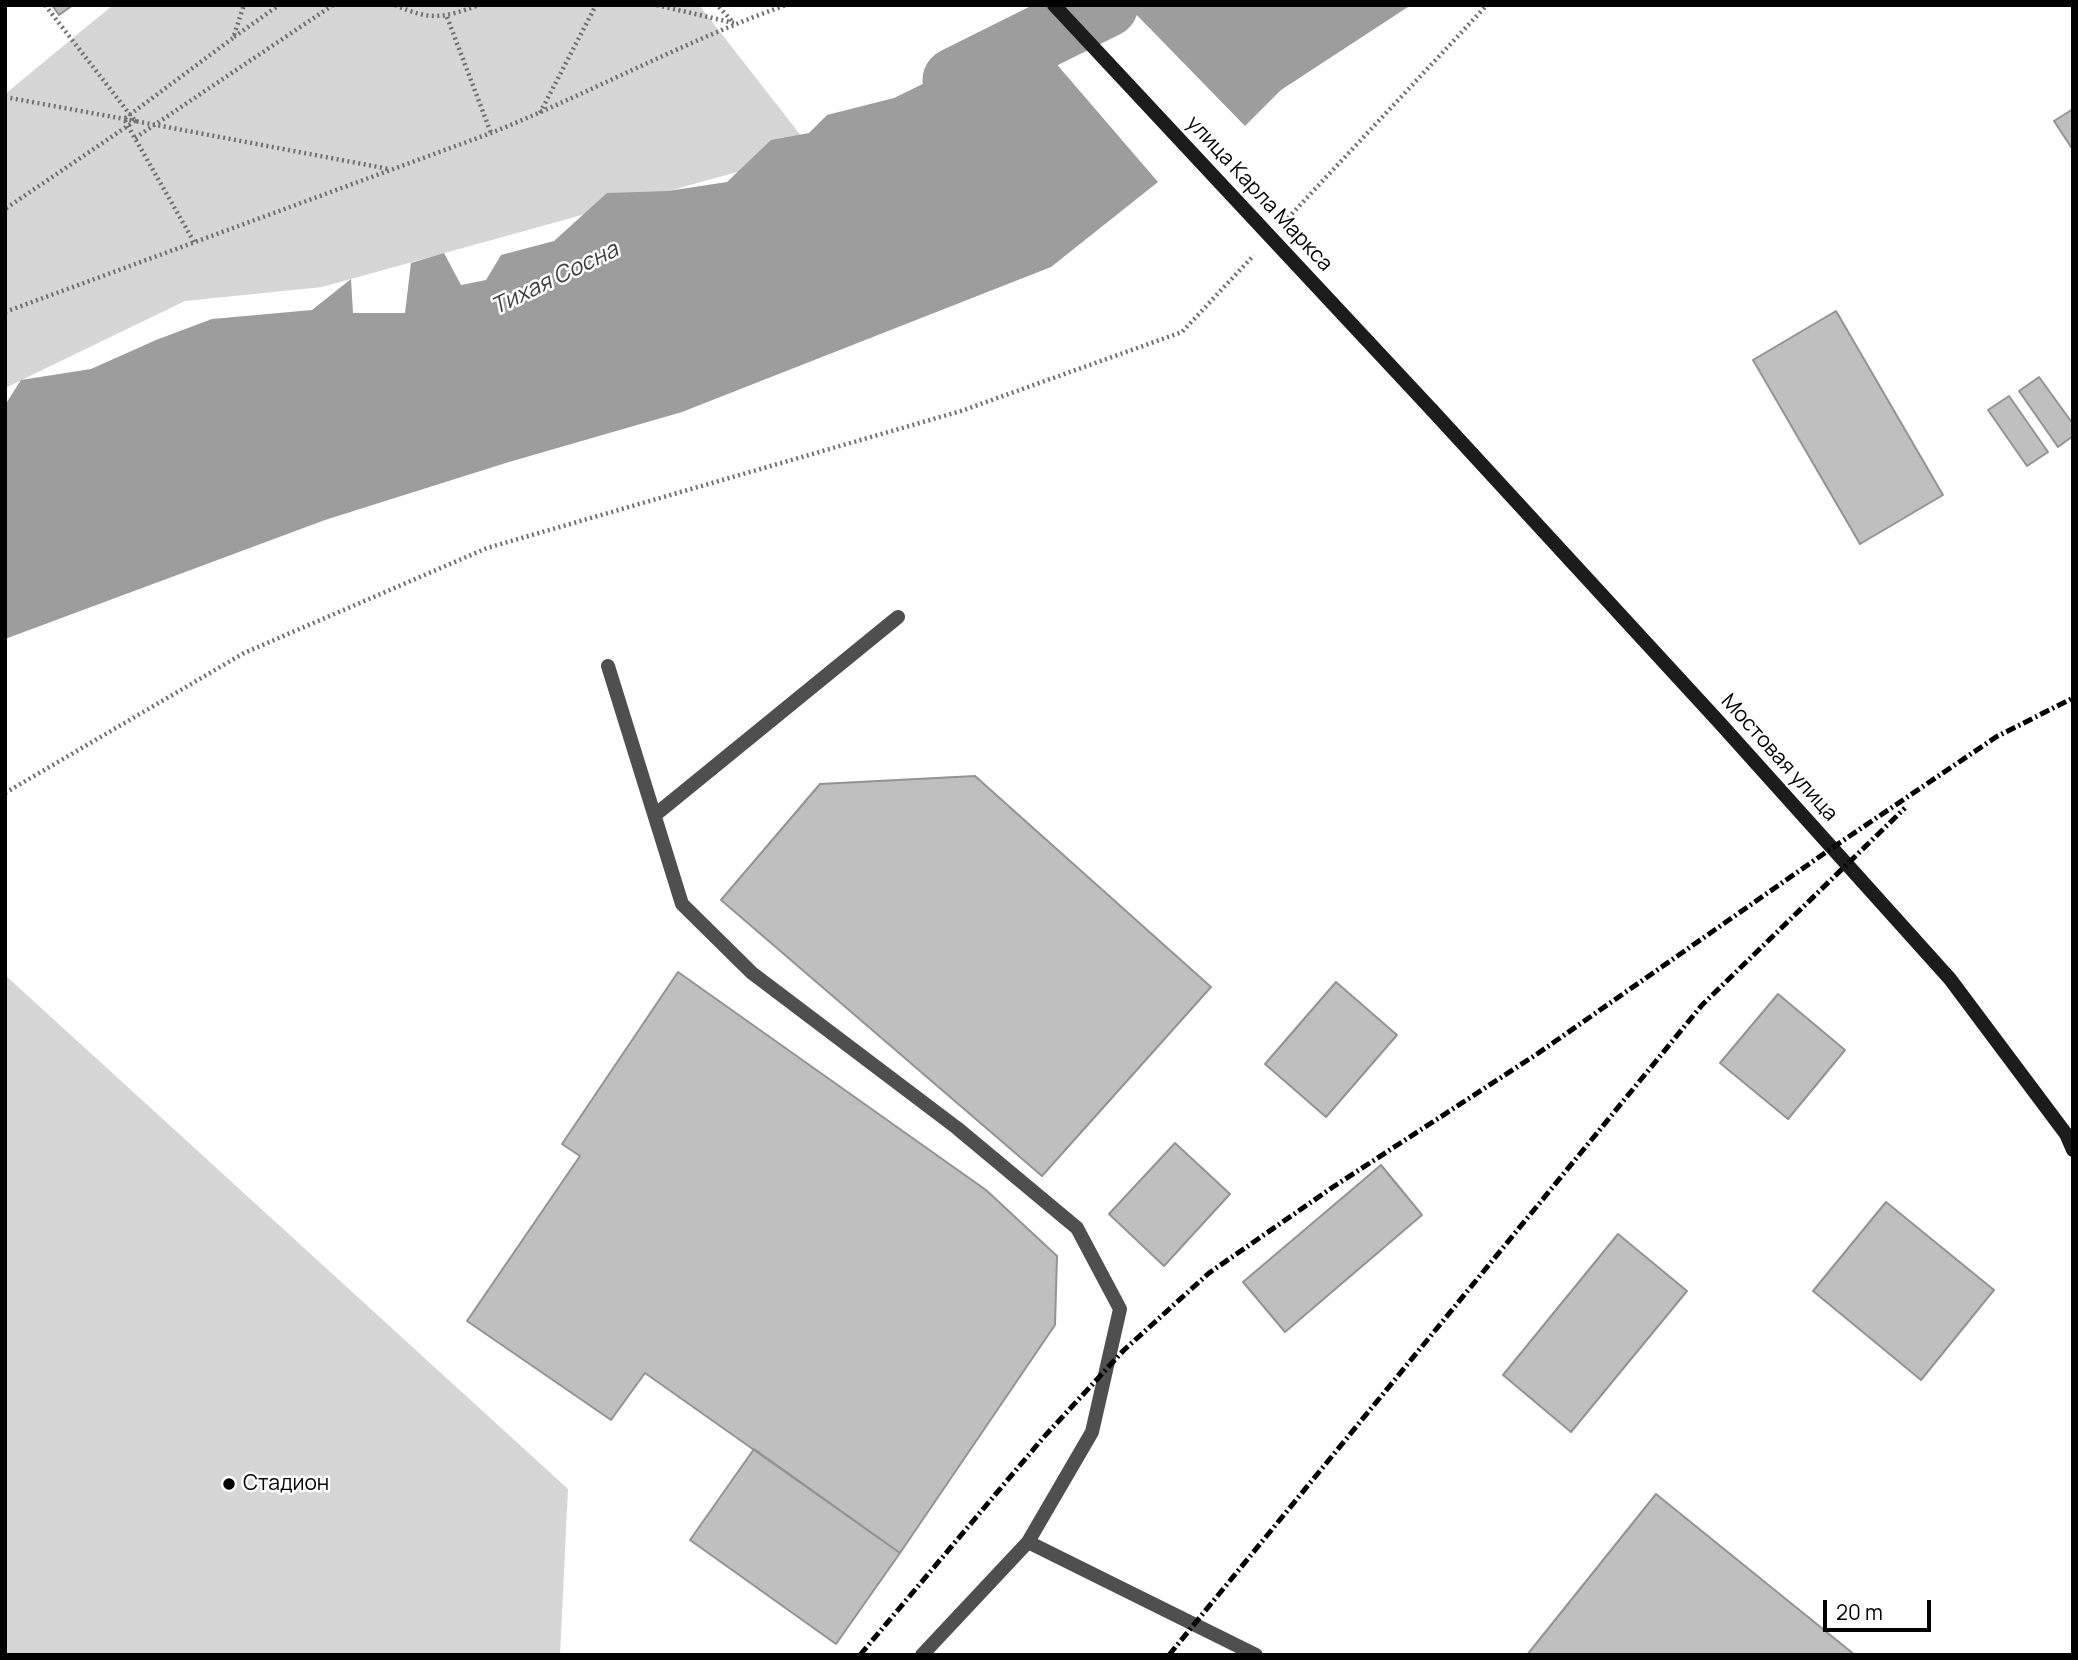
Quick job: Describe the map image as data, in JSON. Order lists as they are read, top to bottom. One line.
{"streets":{"main road":["улица Карла Маркса","Мостовая улица"]},"crossings":[["улица Карла Маркса","Мостовая улица"]],"water":["Тихая Сосна"],"places":["Стадион"],"scale_bar":"20 m"}
